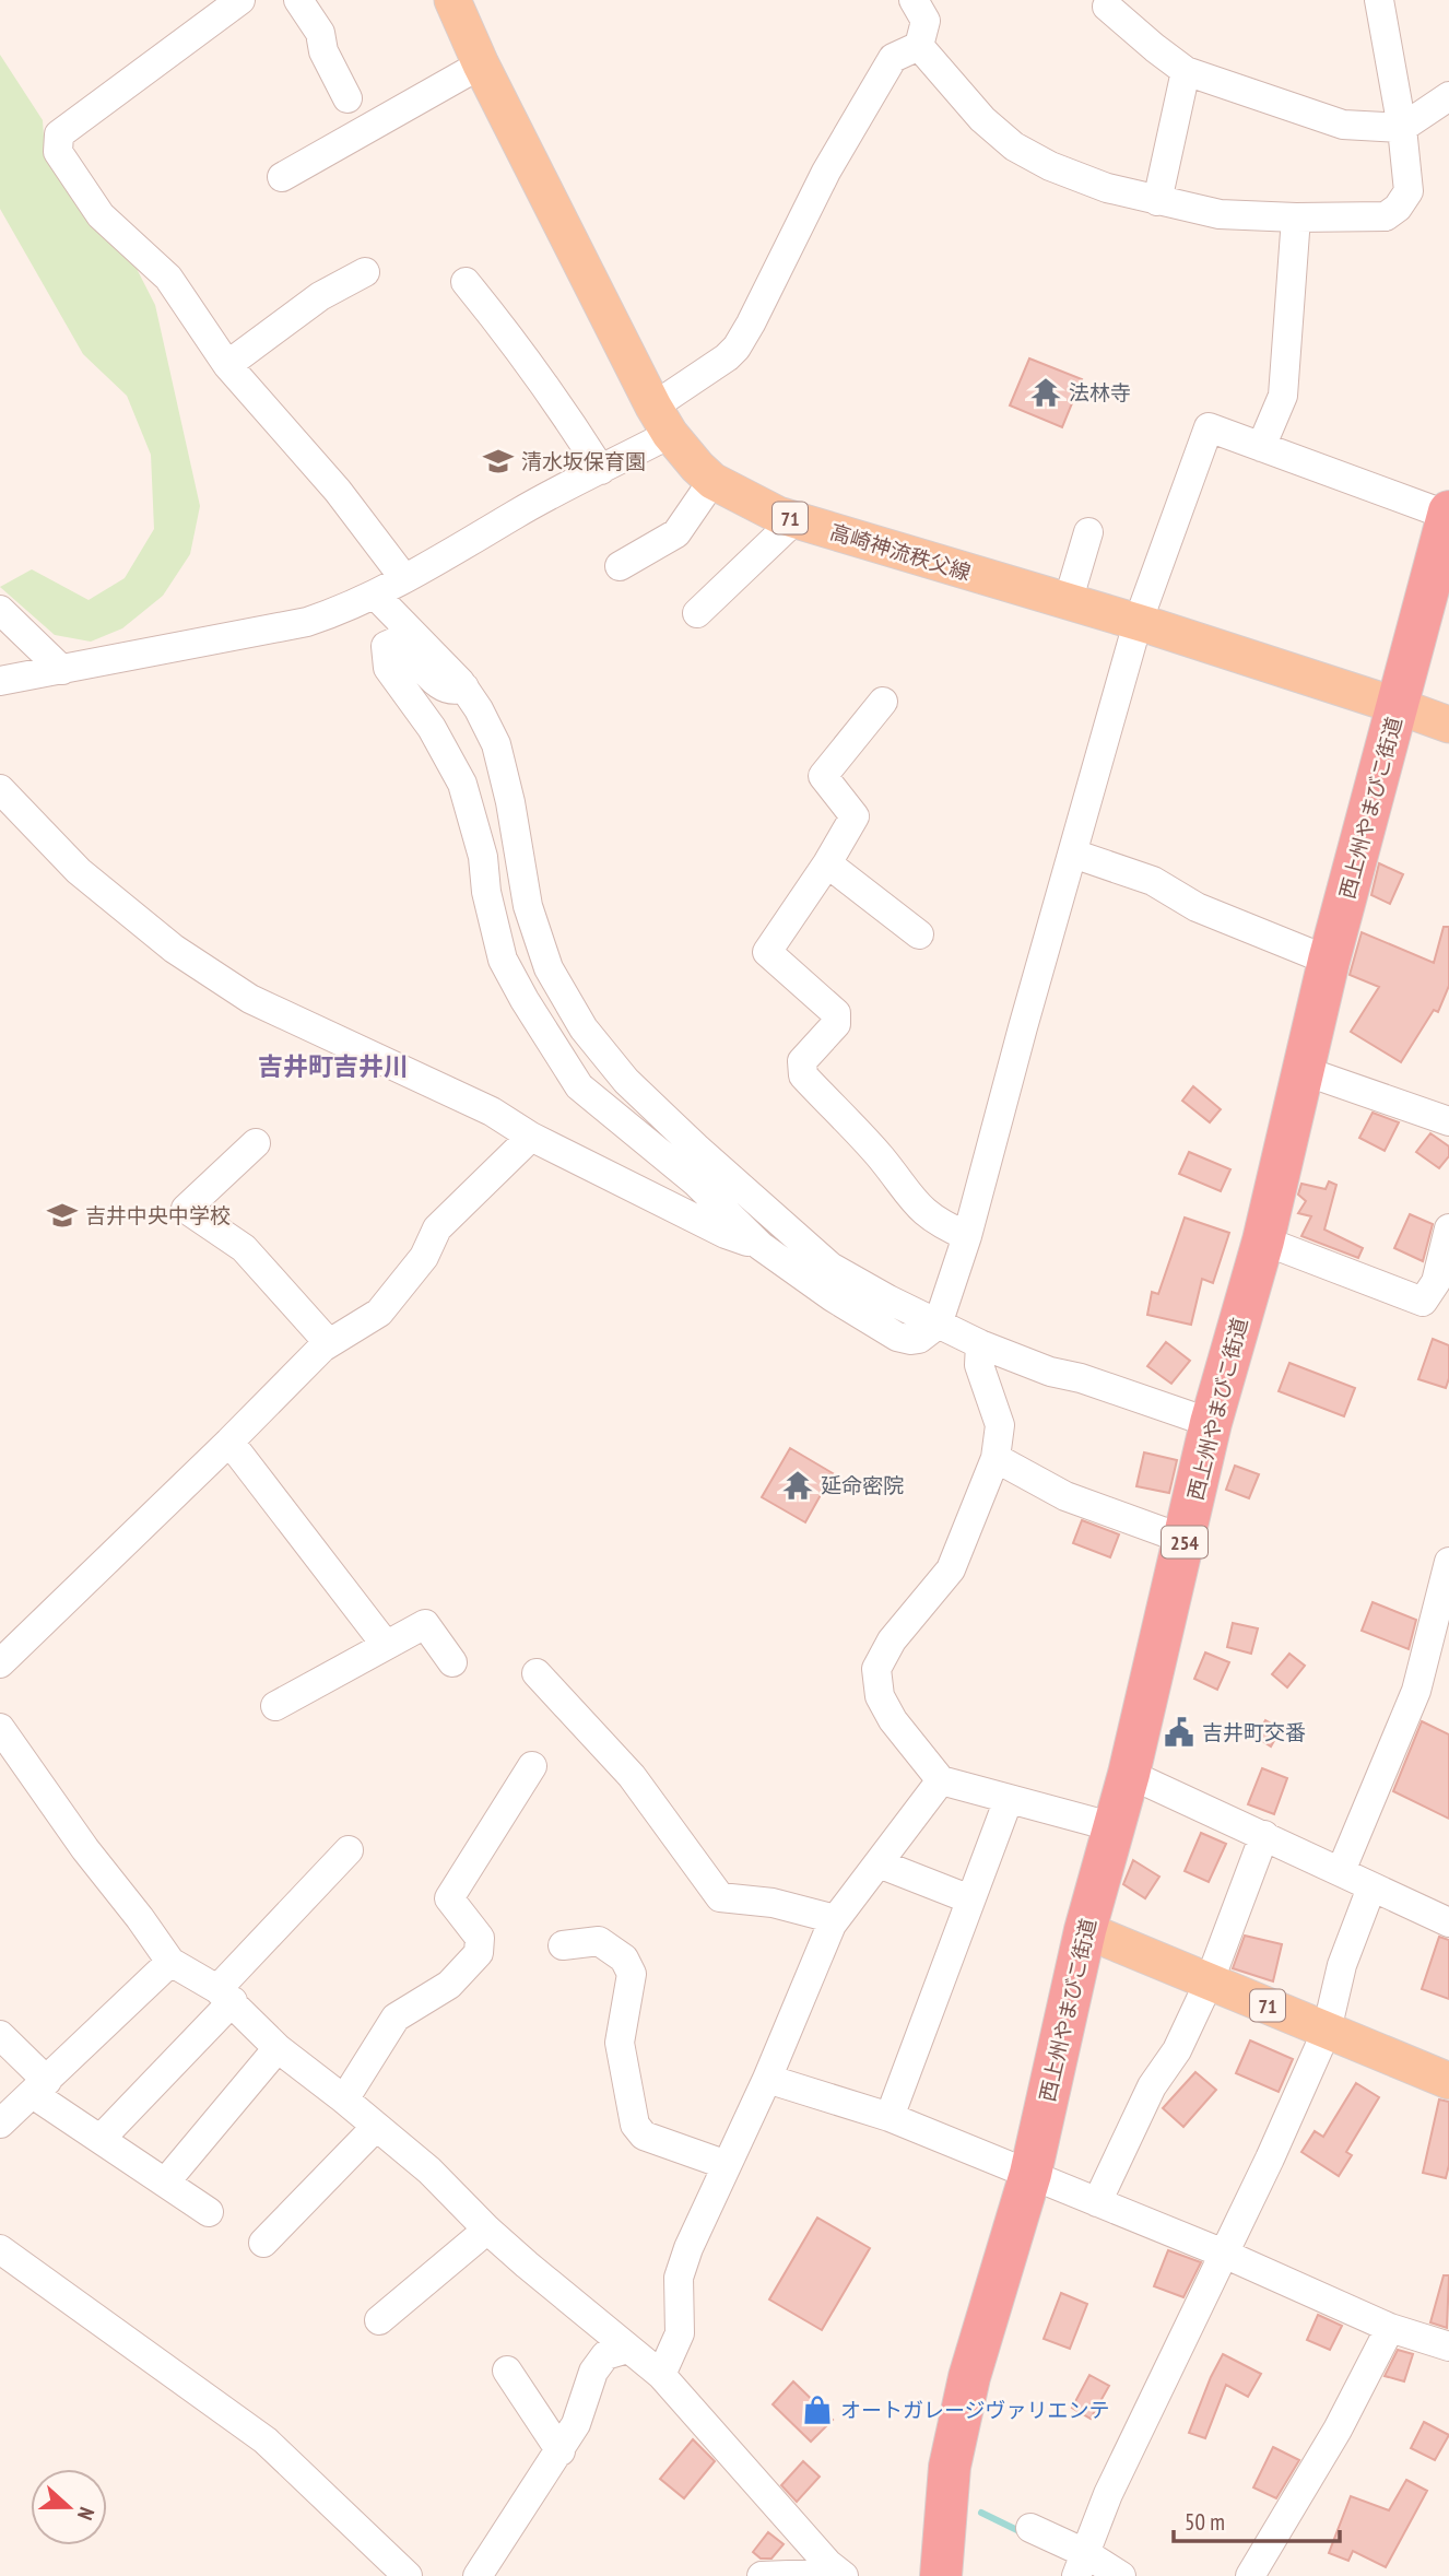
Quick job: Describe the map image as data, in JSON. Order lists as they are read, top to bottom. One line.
{"streets":{"highway":["西上州やまびこ街道","254"],"main road":["71","高崎神流秩父線"]},"crossings":[["71","西上州やまびこ街道"],["高崎神流秩父線","西上州やまびこ街道"]],"districts":["吉井町吉井川"],"places":{"temple":["法林寺","延命密院"],"school or university":["清水坂保育園","吉井中央中学校"],"public building":["吉井町交番"],"shop":["オートガレージヴァリエンテ"]},"scale_bar":"50 m","north":"right"}
